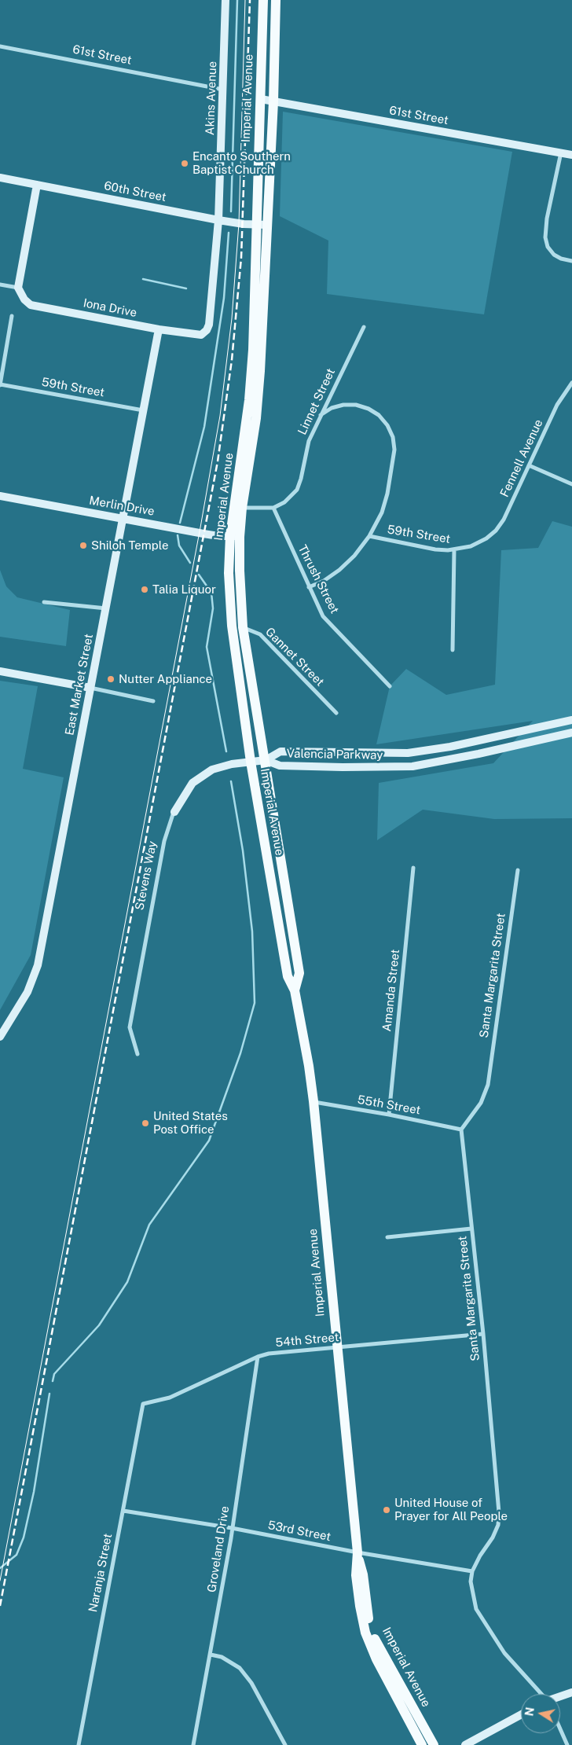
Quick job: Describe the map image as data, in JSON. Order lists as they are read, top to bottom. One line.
{"streets":{"main road":["61st Street","Akins Avenue","Imperial Avenue","60th Street","Iona Drive","Merlin Drive","East Market Street","Valencia Parkway","Stevens Way"],"street":["59th Street","Linnet Street","Fennell Avenue","Thrush Street","Gannet Street","Santa Margarita Street","Amanda Street","55th Street","54th Street","53rd Street","Groveland Drive","Naranja Street"]},"crossings":[["61st Street","Akins Avenue"],["61st Street","Imperial Avenue"],["Akins Avenue","60th Street"],["Akins Avenue","Iona Drive"],["Imperial Avenue","60th Street"],["Imperial Avenue","Merlin Drive"],["Imperial Avenue","Gannet Street"],["Imperial Avenue","Valencia Parkway"],["Imperial Avenue","Stevens Way"],["Imperial Avenue","55th Street"],["Imperial Avenue","54th Street"],["Imperial Avenue","53rd Street"],["Iona Drive","East Market Street"],["59th Street","Fennell Avenue"],["59th Street","East Market Street"],["Linnet Street","Thrush Street"],["Merlin Drive","East Market Street"],["Valencia Parkway","Stevens Way"],["Santa Margarita Street","55th Street"],["Santa Margarita Street","54th Street"],["Santa Margarita Street","53rd Street"],["Amanda Street","55th Street"],["54th Street","Groveland Drive"],["54th Street","Naranja Street"],["53rd Street","Groveland Drive"],["53rd Street","Naranja Street"]],"places":["Encanto Southern Baptist Church","Shiloh Temple","Talia Liquor","Nutter Appliance","United States Post Office","United House of Prayer for All People"],"north":"left"}
